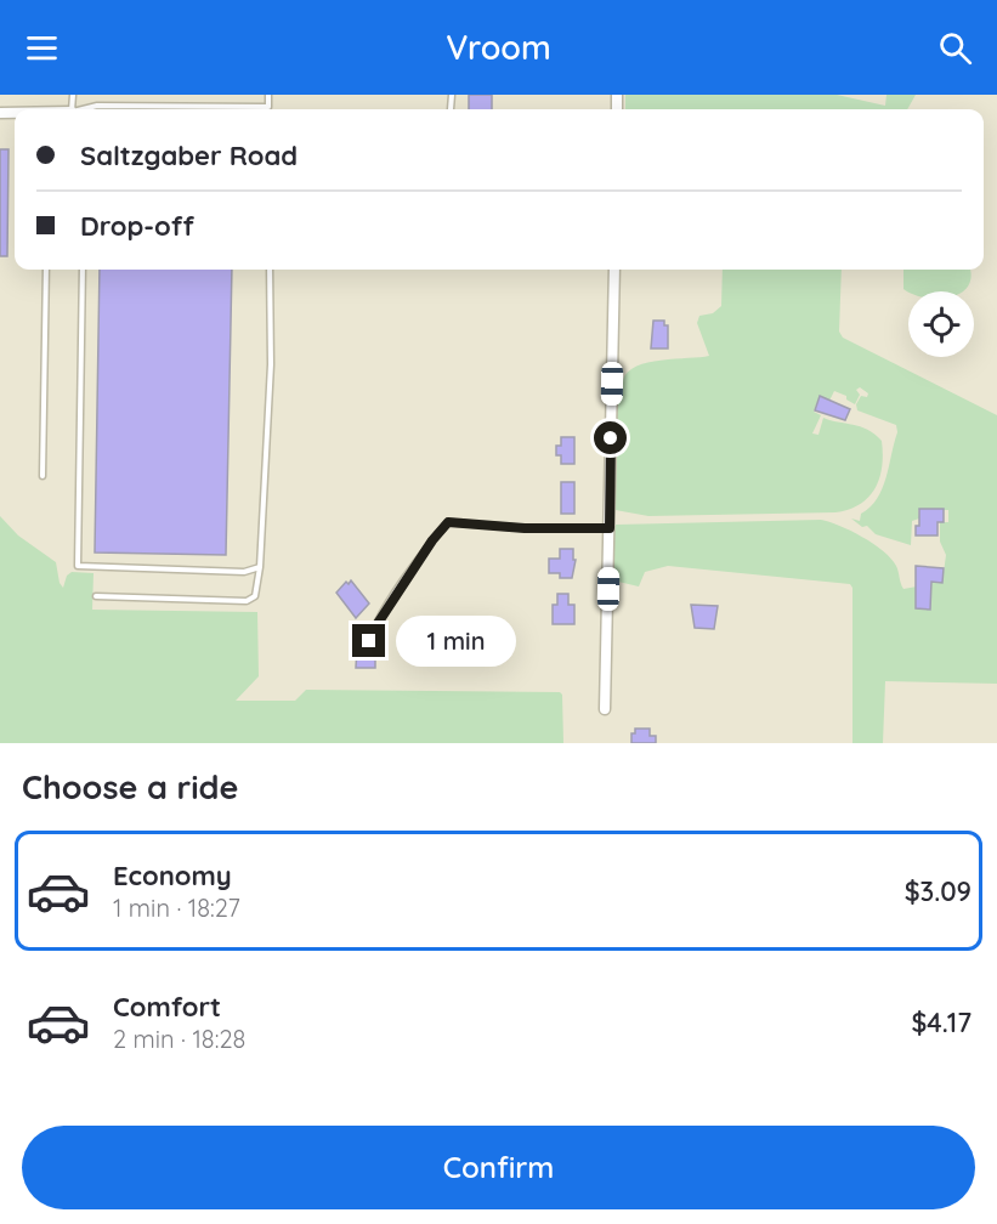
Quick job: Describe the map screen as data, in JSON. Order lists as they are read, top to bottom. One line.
{"page":{"header":"Vroom","banner":["Saltzgaber Road","Drop-off"],"bubble":"1 min","heading":"Choose a ride","list":[{"name":"Economy","note":"1 min · 18:27","value":"$3.09"},{"name":"Comfort","note":"2 min · 18:28","value":"$4.17"}],"buttons":"Confirm"}}
